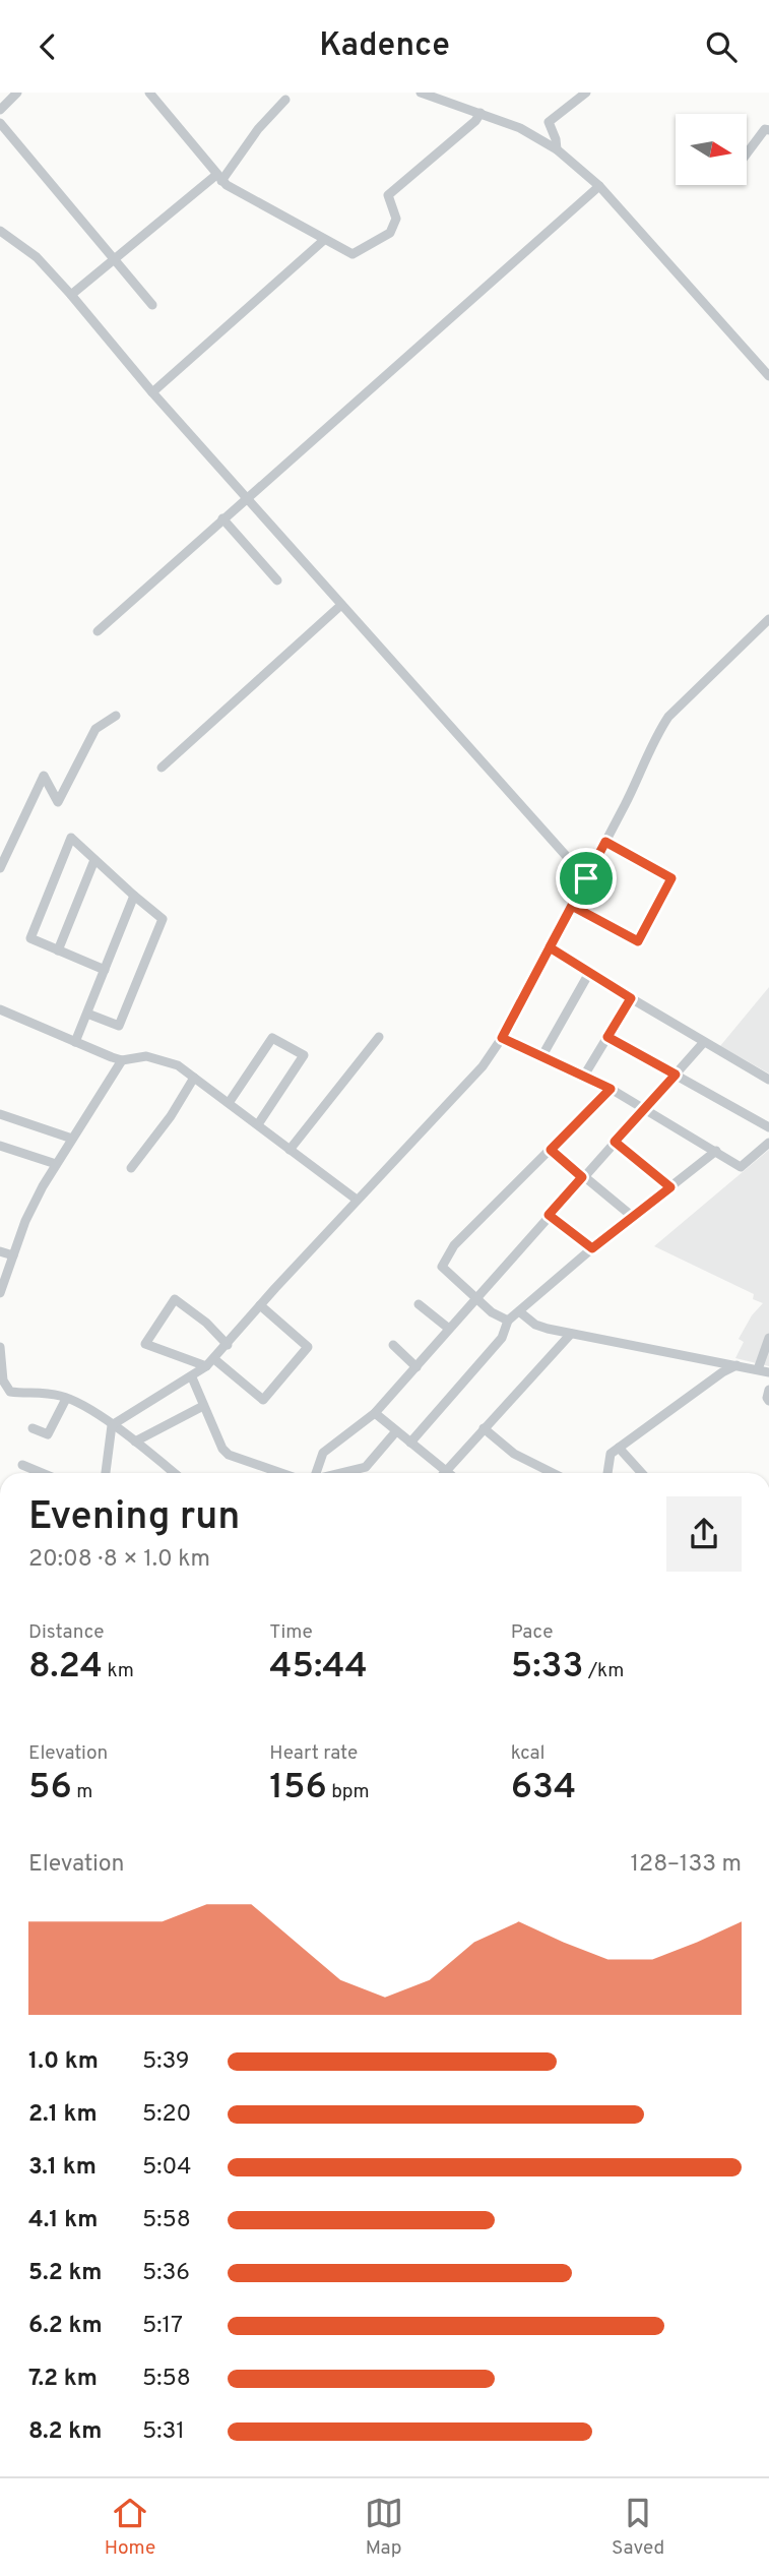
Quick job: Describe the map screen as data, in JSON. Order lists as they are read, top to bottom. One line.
{"north":"right","page":{"header":"Kadence","heading":["Evening run","20:08 · 8 × 1.0 km"],"stats":[["Distance","8.24 km"],["Time","45:44"],["Pace","5:33 /km"],["Elevation","56 m"],["Heart rate","156 bpm"],["kcal","634"]],"chart":["Elevation","128–133 m"],"list":[{"name":"1.0 km","note":"5:39"},{"name":"2.1 km","note":"5:20"},{"name":"3.1 km","note":"5:04"},{"name":"4.1 km","note":"5:58"},{"name":"5.2 km","note":"5:36"},{"name":"6.2 km","note":"5:17"},{"name":"7.2 km","note":"5:58"},{"name":"8.2 km","note":"5:31"}],"tabs":["Home","Map","Saved"]}}
